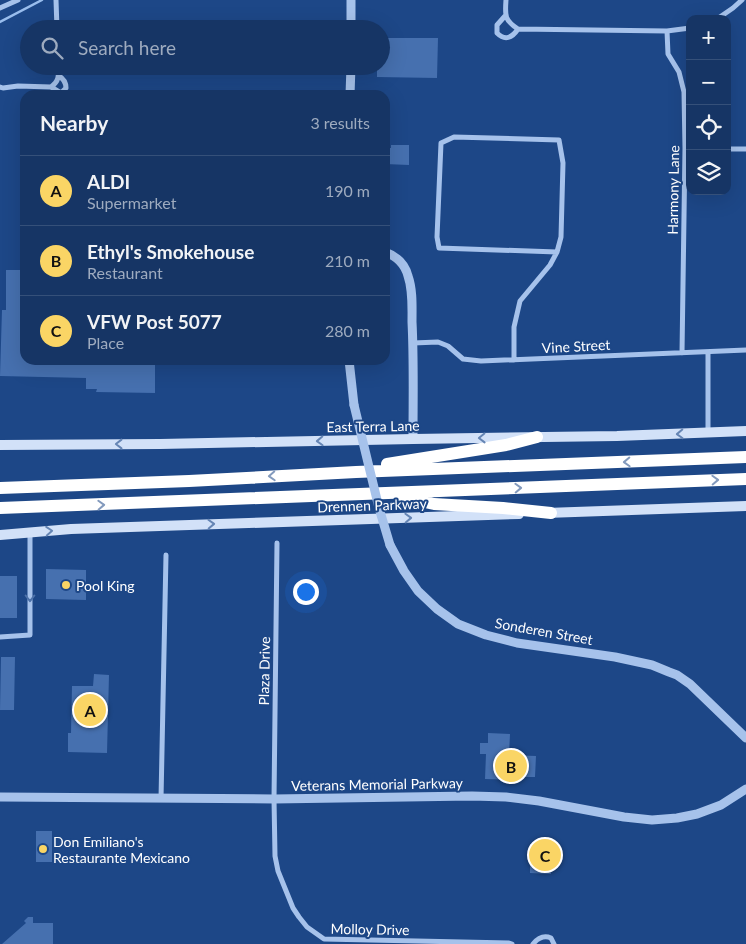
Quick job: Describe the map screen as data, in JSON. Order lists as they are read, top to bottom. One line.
{"streets":{"main road":["East Terra Lane","Drennen Parkway"],"street":["Harmony Lane","Vine Street","Sonderen Street","Plaza Drive","Veterans Memorial Parkway","Molloy Drive"]},"crossings":[["Harmony Lane","Vine Street"],["Plaza Drive","Veterans Memorial Parkway"],["Plaza Drive","Molloy Drive"],["Veterans Memorial Parkway","Molloy Drive"]],"one_way":["East Terra Lane","Drennen Parkway"],"places":["Pool King","Don Emiliano's Restaurante Mexicano"],"page":{"map_buttons":["+","−"],"search":"Search here","heading":["Nearby","3 results"],"list":[{"mark":"A","name":"ALDI","note":"Supermarket","value":"190 m"},{"mark":"B","name":"Ethyl's Smokehouse","note":"Restaurant","value":"210 m"},{"mark":"C","name":"VFW Post 5077","note":"Place","value":"280 m"}],"pins":["A","B","C"]}}
